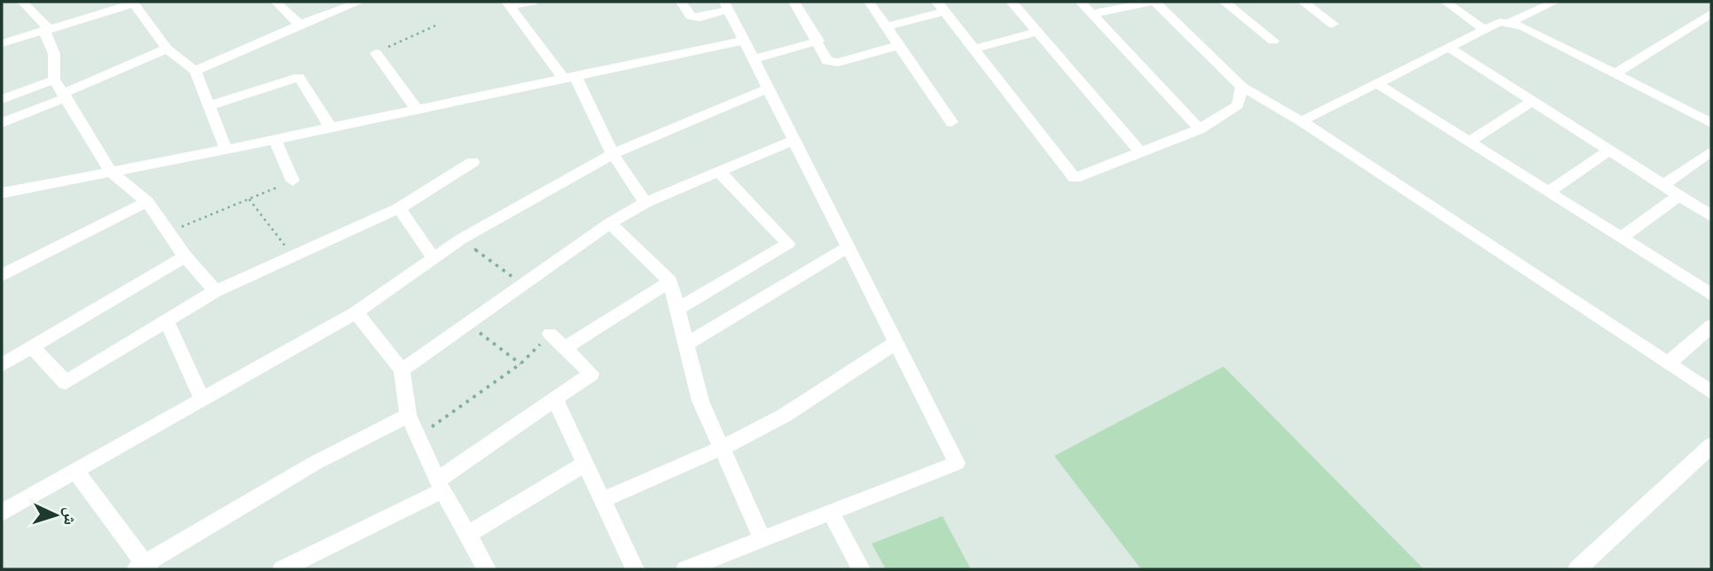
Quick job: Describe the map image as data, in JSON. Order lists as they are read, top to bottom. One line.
{"north":"right"}
